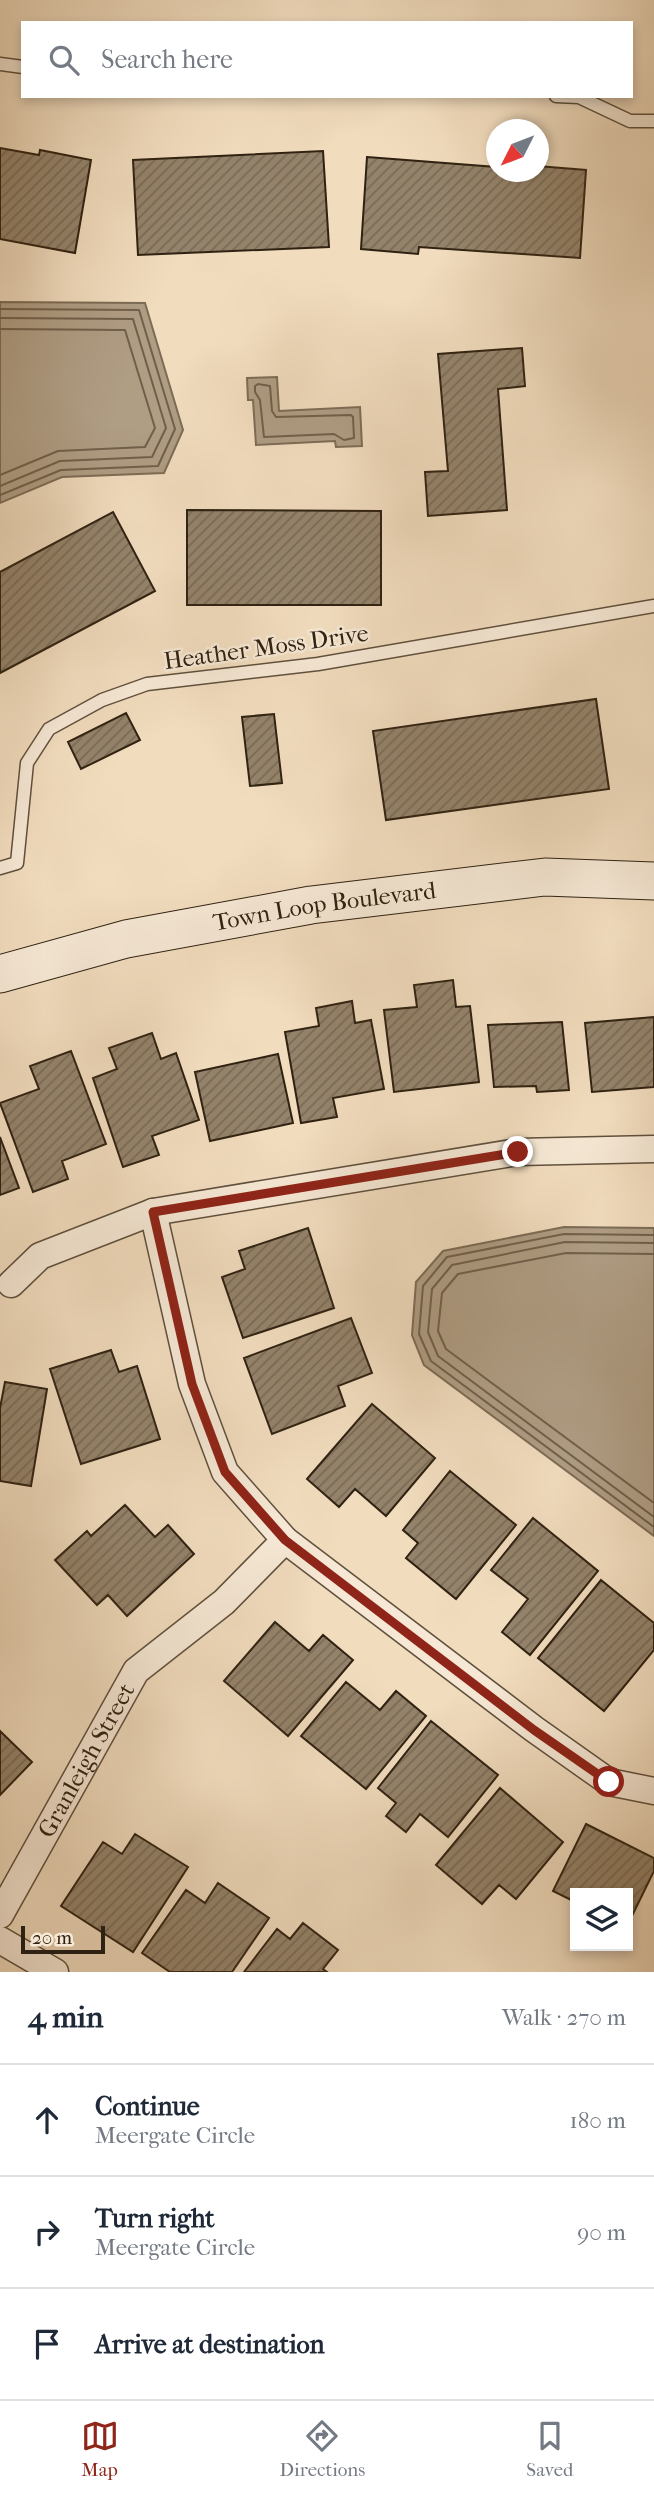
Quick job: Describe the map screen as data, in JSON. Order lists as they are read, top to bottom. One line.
{"streets":{"street":["Town Loop Boulevard","Granleigh Street"],"lane":["Heather Moss Drive"]},"scale_bar":"20 m","north":"bottom left","page":{"search":"Search here","scale":"20 m","heading":["4 min","Walk · 270 m"],"list":[["Continue","Meergate Circle","180 m"],["Turn right","Meergate Circle","90 m"],"Arrive at destination"],"nav":["Map","Directions","Saved"]}}
